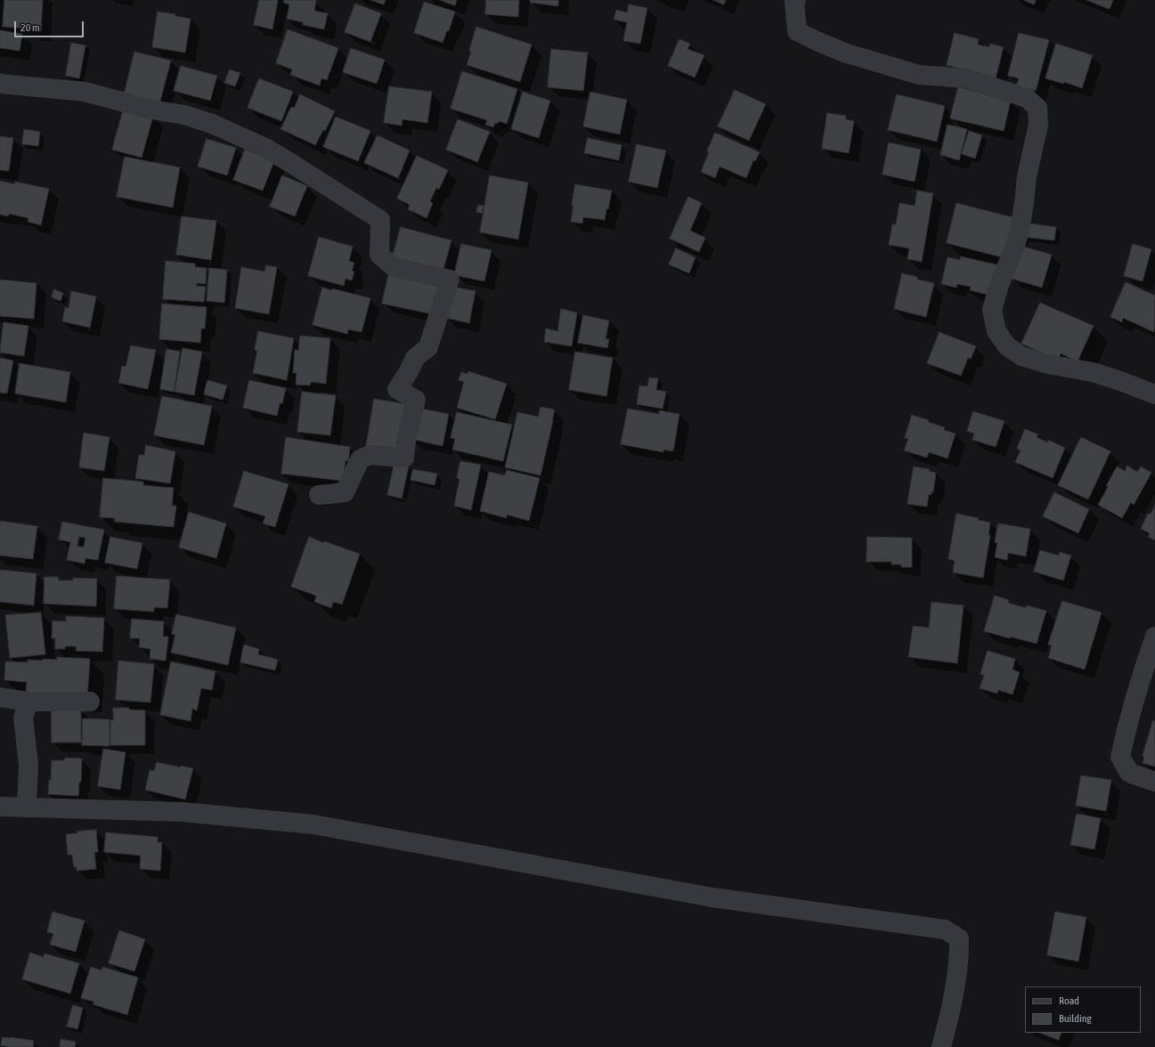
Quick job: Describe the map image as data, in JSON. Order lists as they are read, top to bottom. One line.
{"legend":["Road","Building"],"scale_bar":"20 m"}
